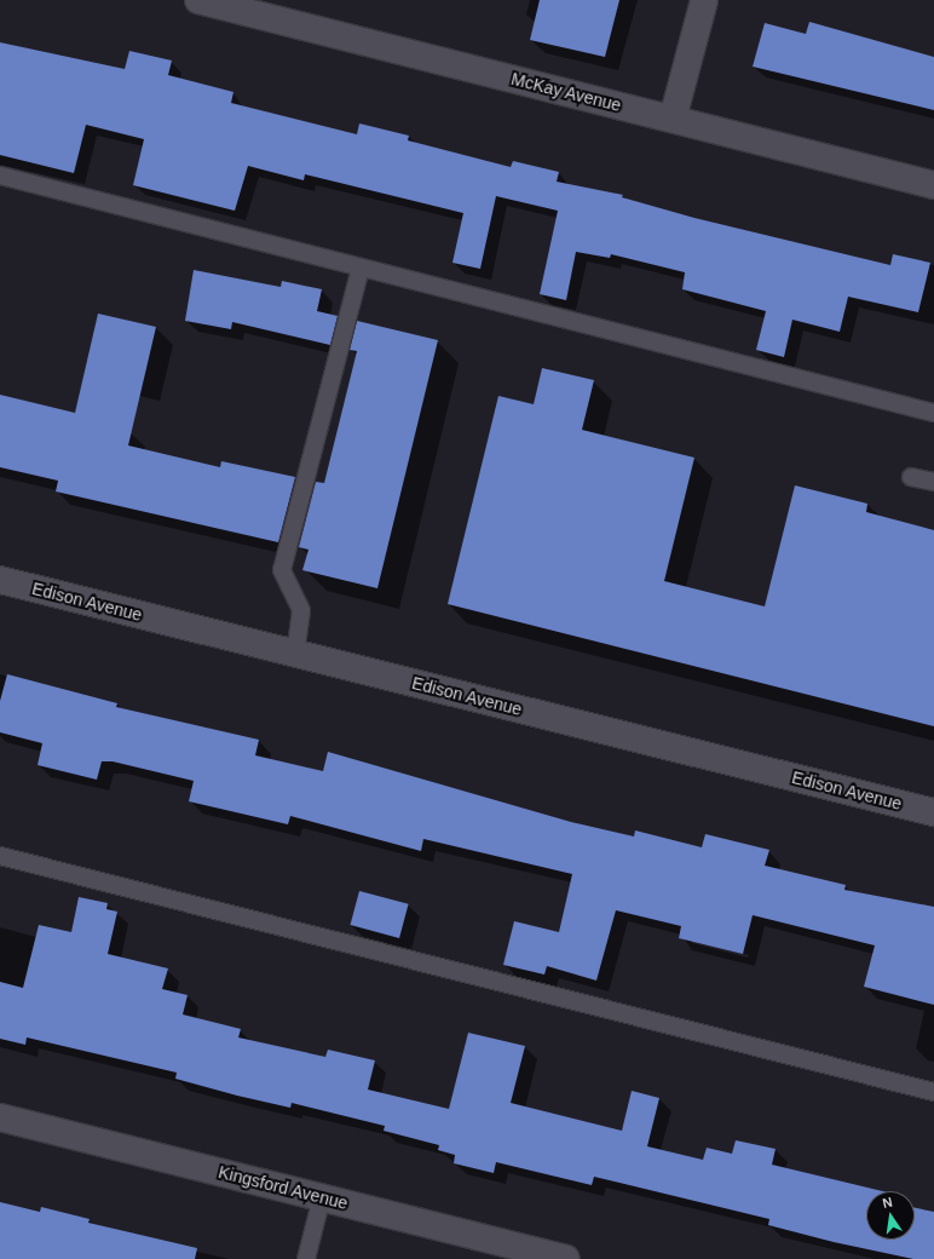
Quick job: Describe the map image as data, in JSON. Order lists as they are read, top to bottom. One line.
{"streets":{"street":["McKay Avenue","Edison Avenue","Kingsford Avenue"]},"north":"top"}
